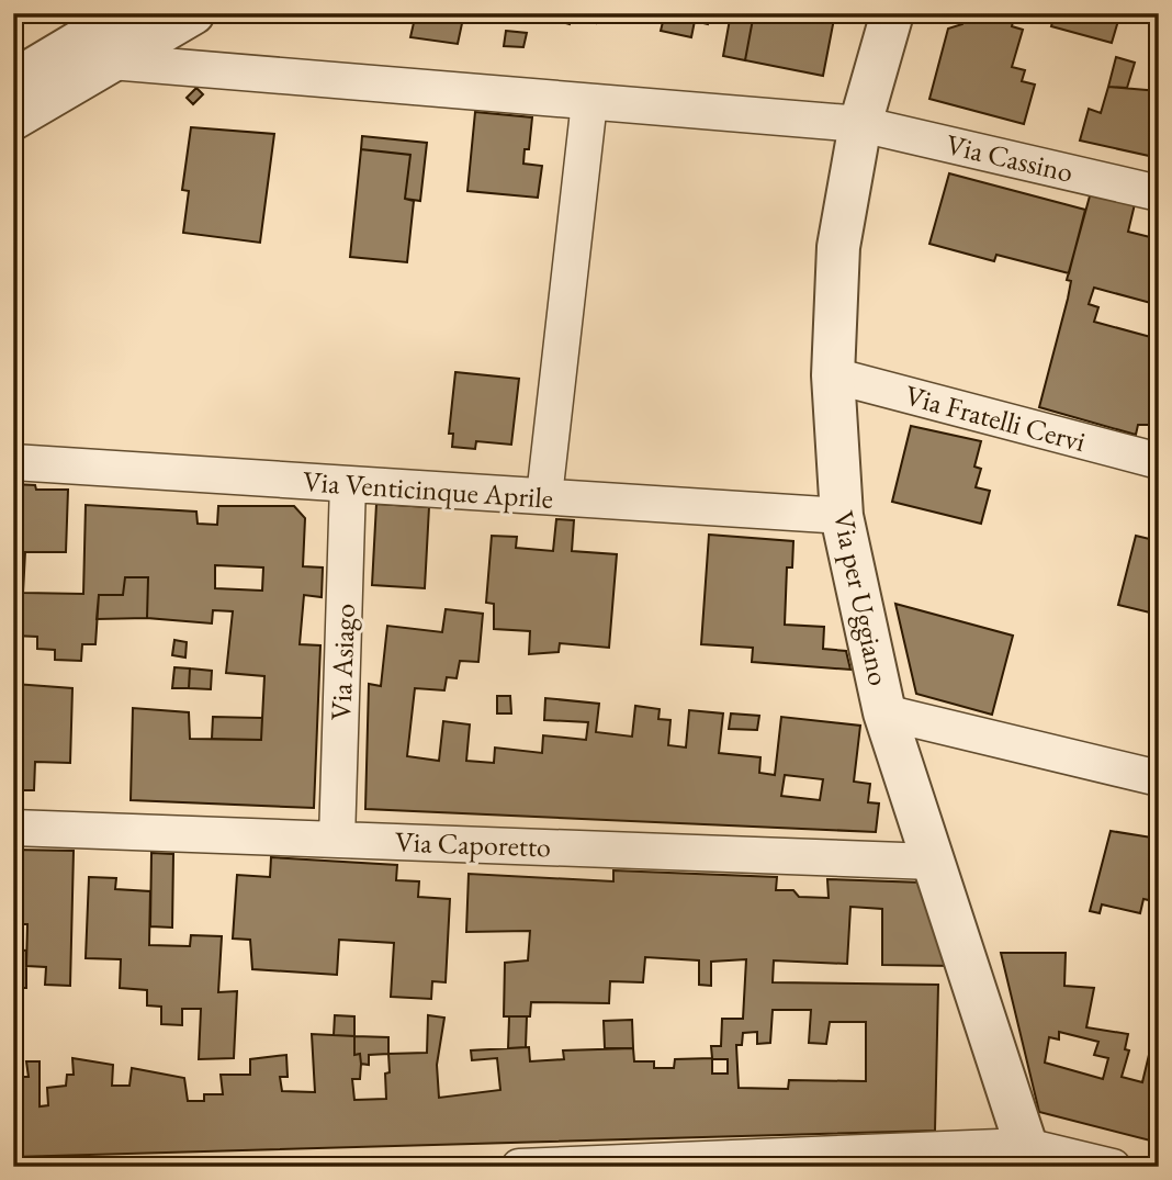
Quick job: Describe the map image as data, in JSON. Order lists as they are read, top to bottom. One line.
{"streets":{"street":["Via Cassino","Via Fratelli Cervi","Via Venticinque Aprile","Via per Uggiano","Via Asiago","Via Caporetto"]},"crossings":[["Via Cassino","Via per Uggiano"],["Via Fratelli Cervi","Via per Uggiano"],["Via Venticinque Aprile","Via per Uggiano"],["Via Venticinque Aprile","Via Asiago"],["Via per Uggiano","Via Caporetto"],["Via Asiago","Via Caporetto"]]}
